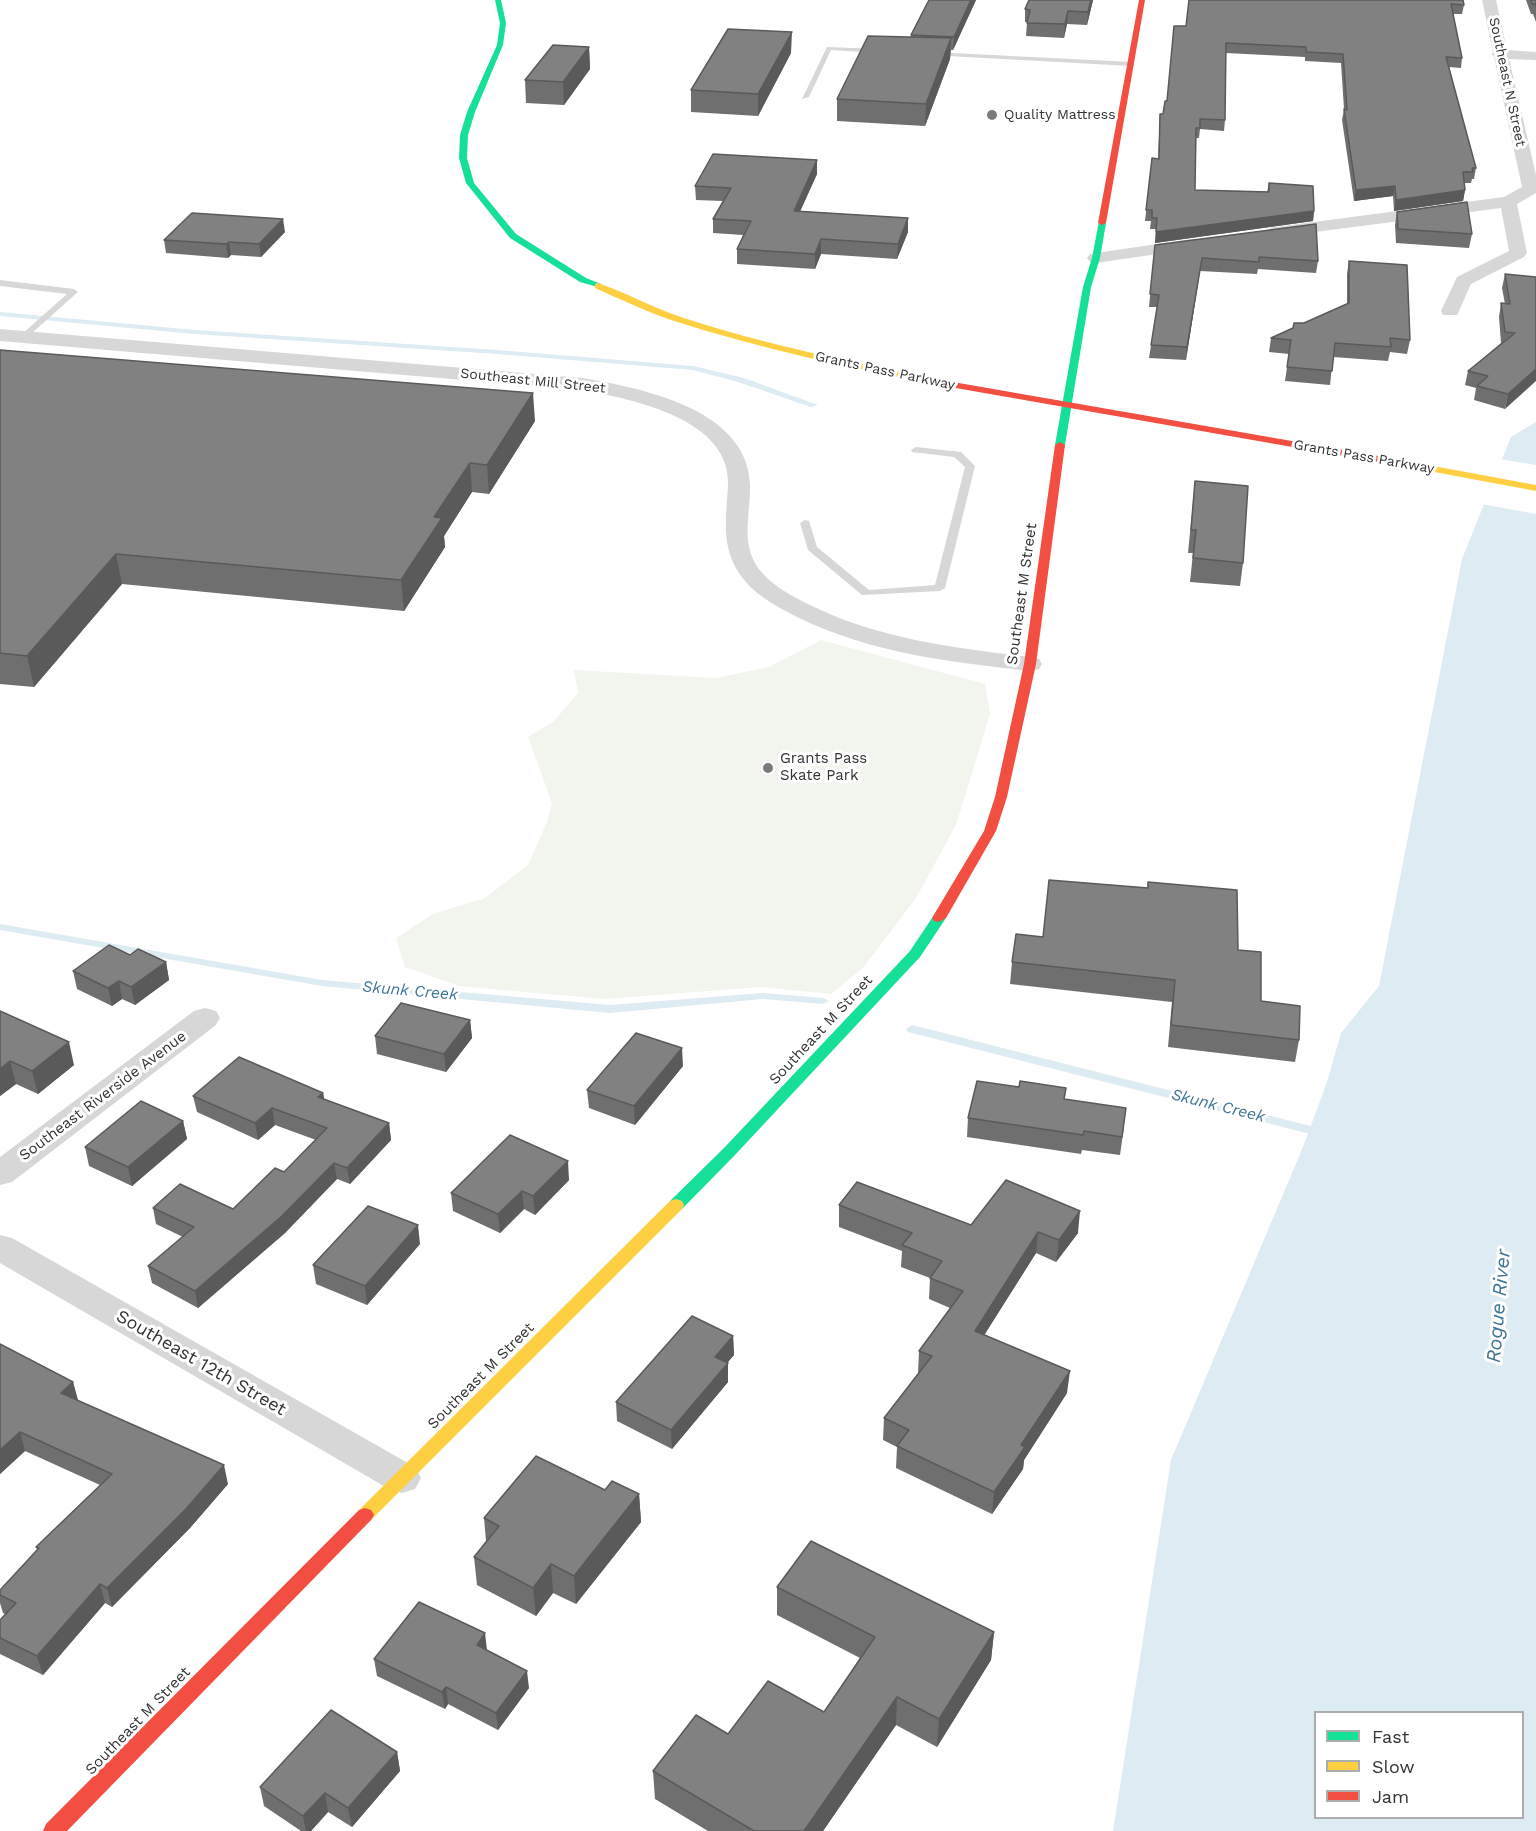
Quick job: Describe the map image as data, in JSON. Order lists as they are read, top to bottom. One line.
{"streets":{"main road":["Grants Pass Parkway","Southeast M Street"],"street":["Southeast N Street","Southeast Mill Street","Southeast Riverside Avenue","Southeast 12th Street"]},"crossings":[["Grants Pass Parkway","Southeast M Street"],["Southeast Mill Street","Southeast M Street"],["Southeast M Street","Southeast 12th Street"]],"water":["Skunk Creek","Rogue River"],"places":["Quality Mattress","Grants Pass Skate Park"],"legend":["Fast","Slow","Jam"]}
